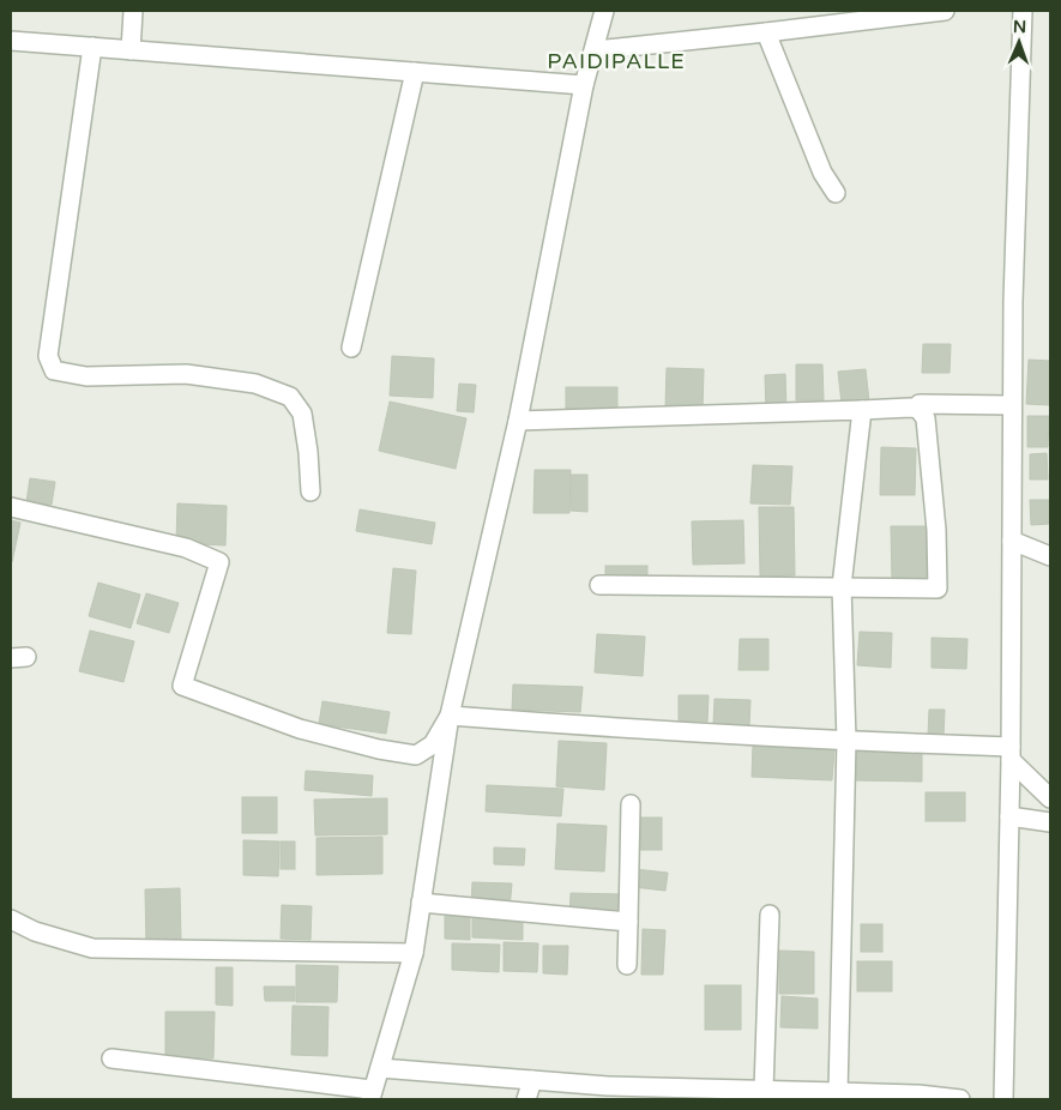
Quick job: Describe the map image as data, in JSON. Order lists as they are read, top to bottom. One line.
{"districts":["PAIDIPALLE"],"north":"top"}
